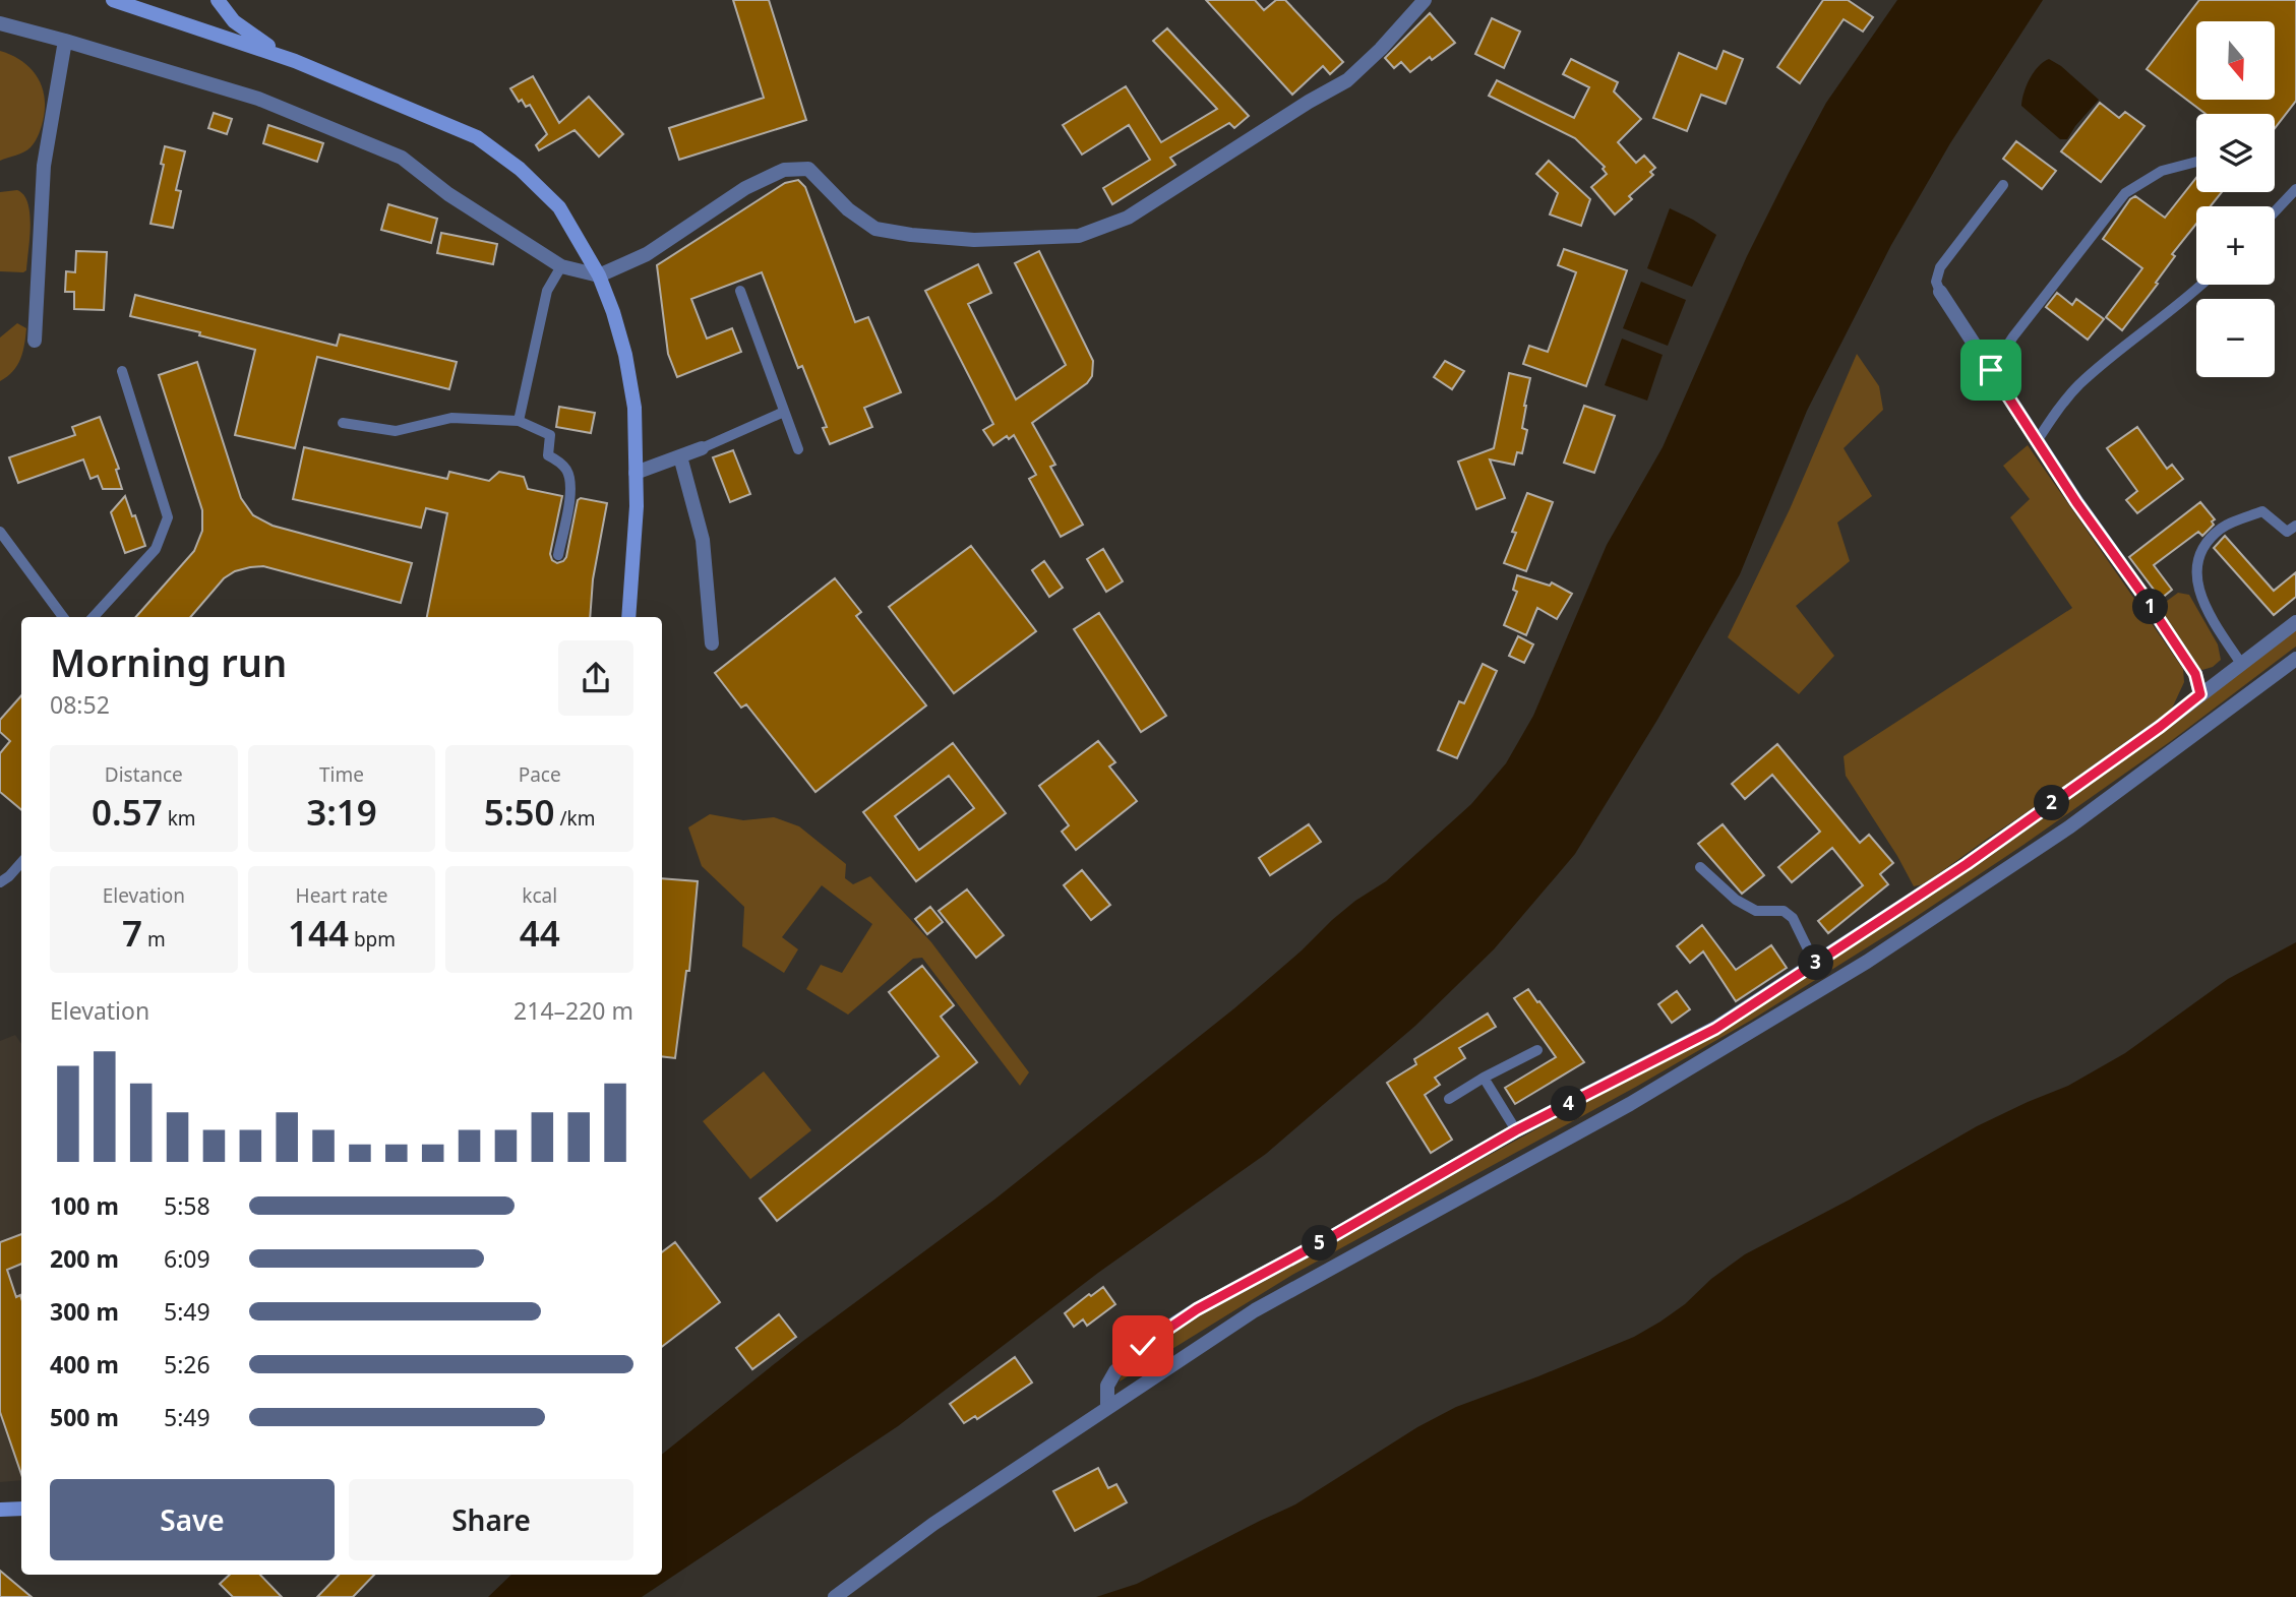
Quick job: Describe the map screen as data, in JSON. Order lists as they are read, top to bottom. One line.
{"north":"bottom","page":{"map_buttons":["+","−"],"pins":["1","2","3","4","5"],"heading":["Morning run","08:52"],"stats":[["Distance","0.57 km"],["Time","3:19"],["Pace","5:50 /km"],["Elevation","7 m"],["Heart rate","144 bpm"],["kcal","44"]],"chart":["Elevation","214–220 m"],"list":[{"name":"100 m","note":"5:58"},{"name":"200 m","note":"6:09"},{"name":"300 m","note":"5:49"},{"name":"400 m","note":"5:26"},{"name":"500 m","note":"5:49"}],"buttons":["Save","Share"]}}
